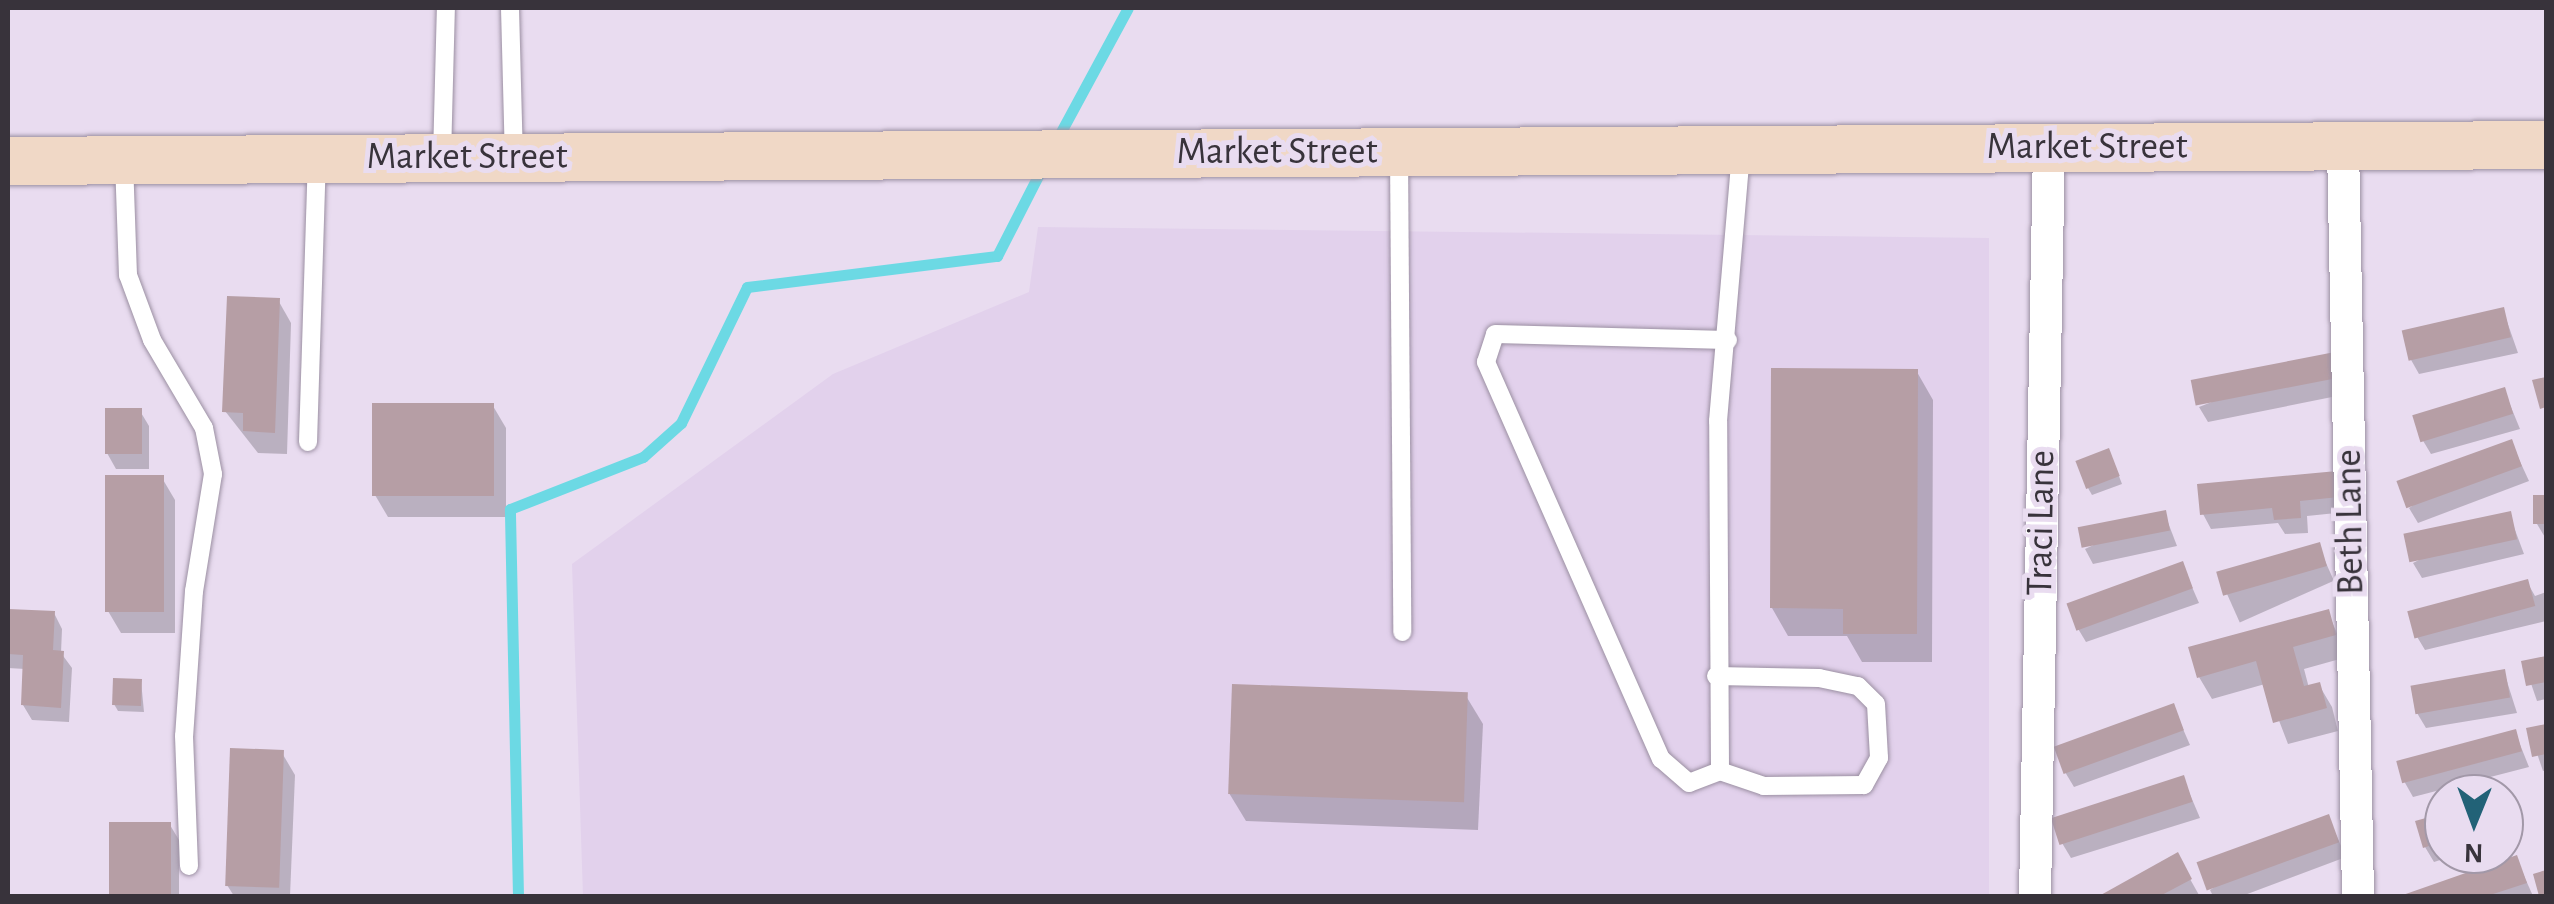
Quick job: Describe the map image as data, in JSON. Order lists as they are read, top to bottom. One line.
{"streets":{"street":["Market Street","Beth Lane","Traci Lane"]},"crossings":[["Market Street","Beth Lane"],["Market Street","Traci Lane"]],"north":"bottom"}
